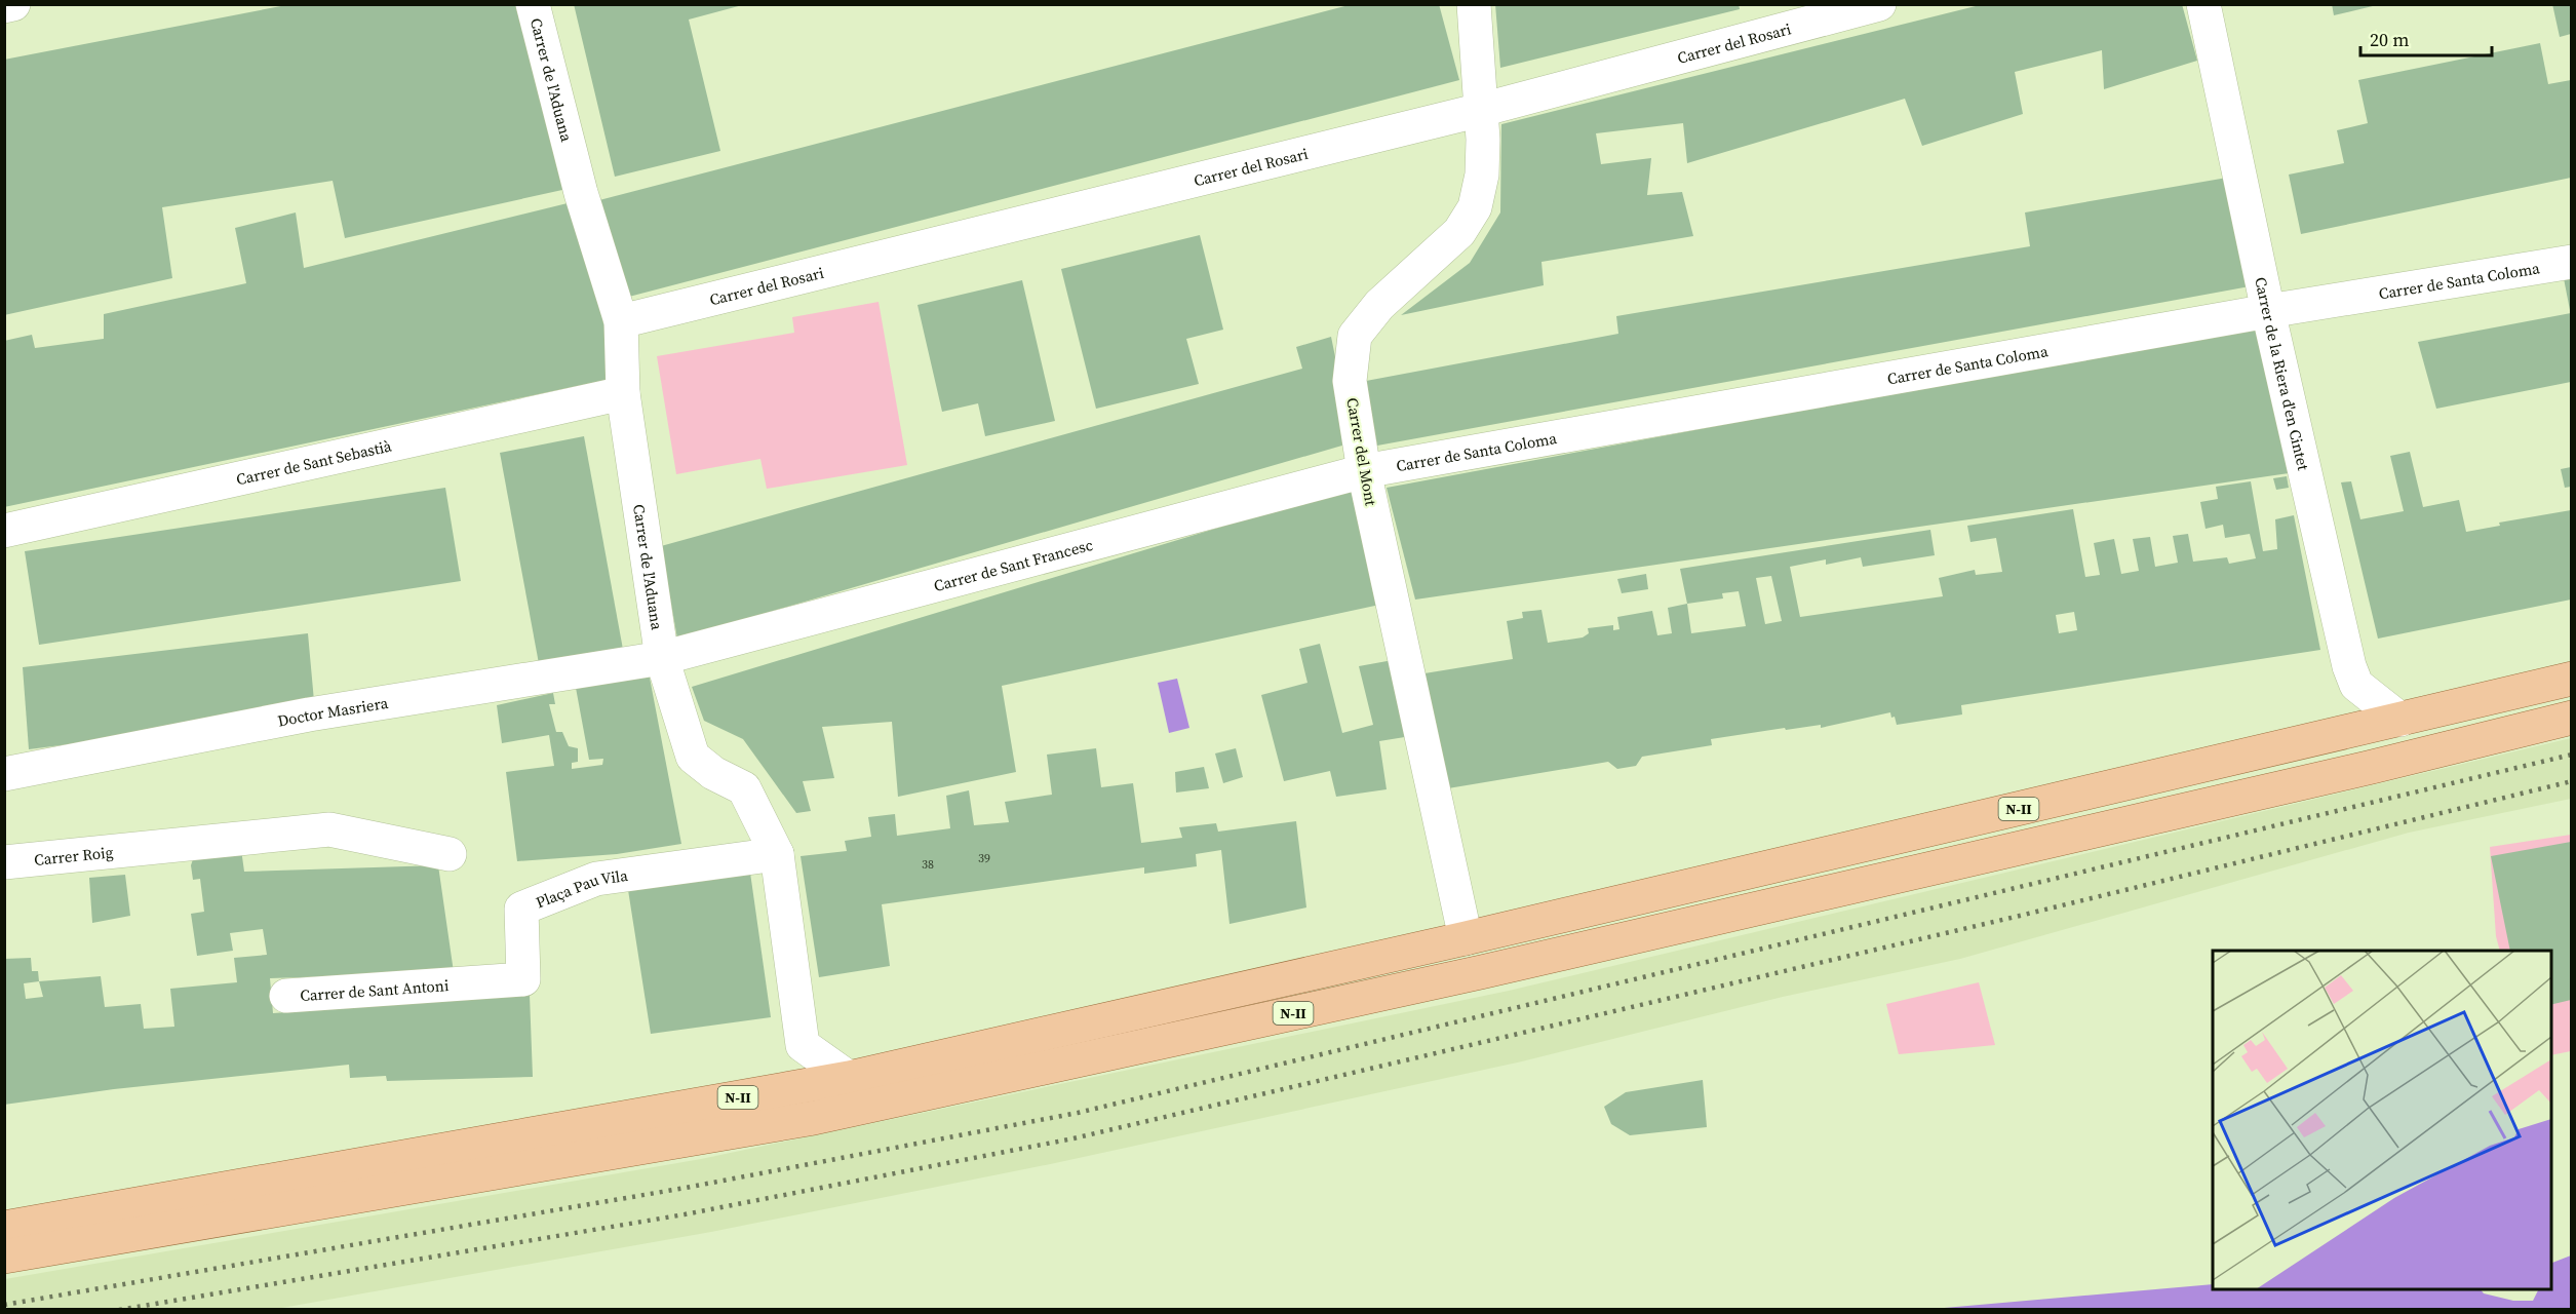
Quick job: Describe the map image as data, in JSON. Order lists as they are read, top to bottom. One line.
{"streets":{"main road":["N-II"],"street":["Carrer del Rosari","Carrer de l'Aduana","Carrer de Santa Coloma","Carrer de la Riera d'en Cintet","Carrer del Mont","Carrer de Sant Sebastià","Carrer de Sant Francesc","Doctor Masriera","Carrer Roig","Plaça Pau Vila","Carrer de Sant Antoni"]},"crossings":[["Carrer del Rosari","Carrer de l'Aduana"],["Carrer del Rosari","Carrer del Mont"],["Carrer de l'Aduana","Carrer de Sant Sebastià"],["Carrer de l'Aduana","Carrer de Sant Francesc"],["Carrer de l'Aduana","Doctor Masriera"],["Carrer de l'Aduana","N-II"],["Carrer de l'Aduana","Plaça Pau Vila"],["Carrer de Santa Coloma","Carrer de la Riera d'en Cintet"],["Carrer de Santa Coloma","Carrer del Mont"],["Carrer de Santa Coloma","Carrer de Sant Francesc"],["Carrer de la Riera d'en Cintet","N-II"],["Carrer del Mont","Carrer de Sant Francesc"],["Carrer del Mont","N-II"],["Carrer de Sant Francesc","Doctor Masriera"],["Plaça Pau Vila","Carrer de Sant Antoni"]],"house_numbers":["39","38"],"scale_bar":"20 m"}
